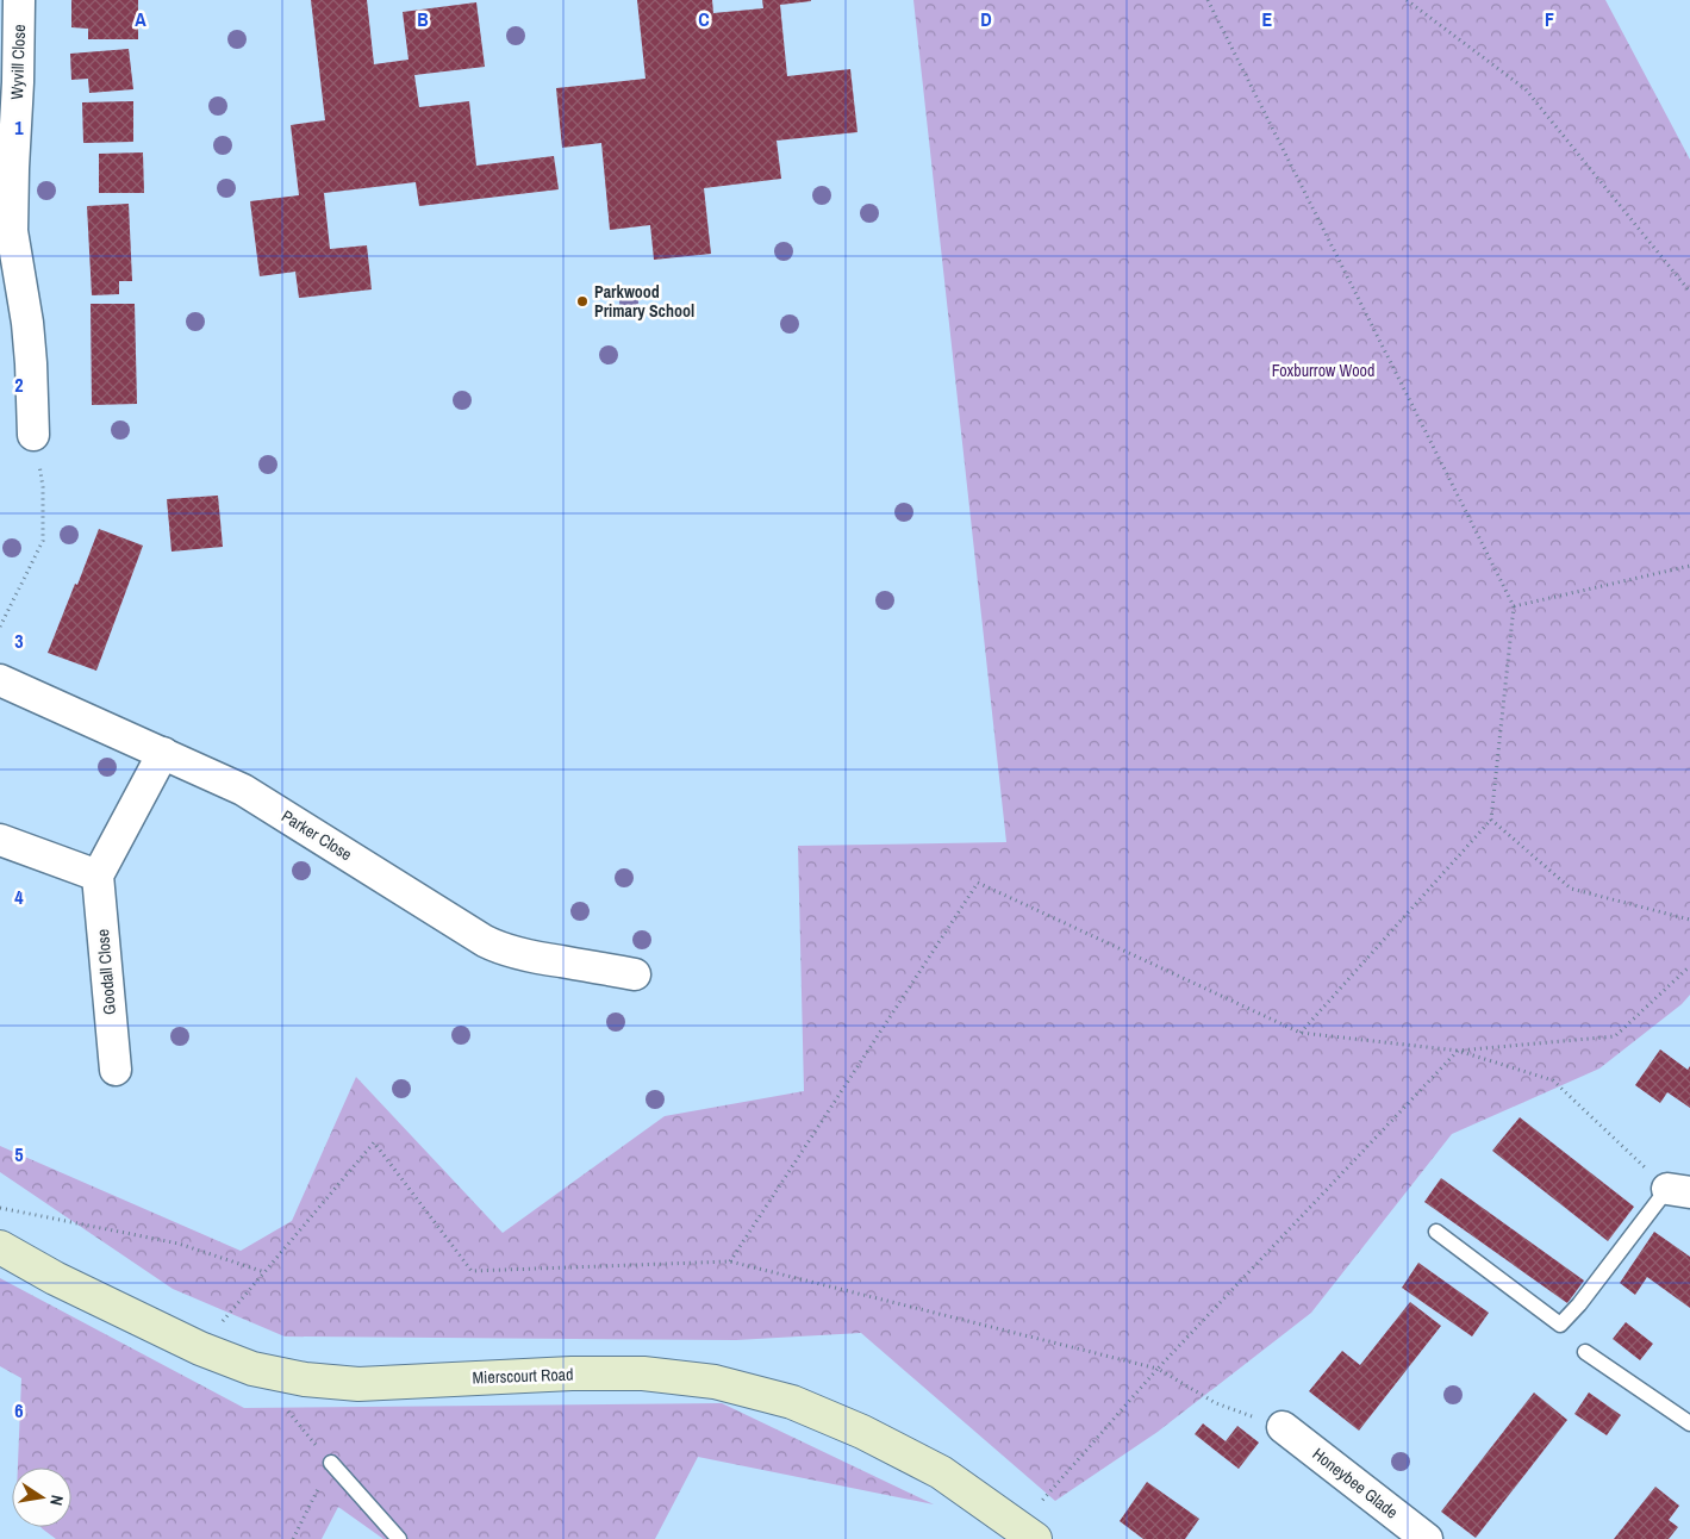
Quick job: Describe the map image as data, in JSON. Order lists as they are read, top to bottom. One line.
{"streets":{"street":["Wyvill Close","Parker Close","Goodall Close","Mierscourt Road","Honeybee Glade"]},"parks":["Foxburrow Wood"],"places":["Parkwood Primary School"],"north":"right","grid":{"columns":["A","B","C","D","E","F"],"rows":["1","2","3","4","5","6"]}}
